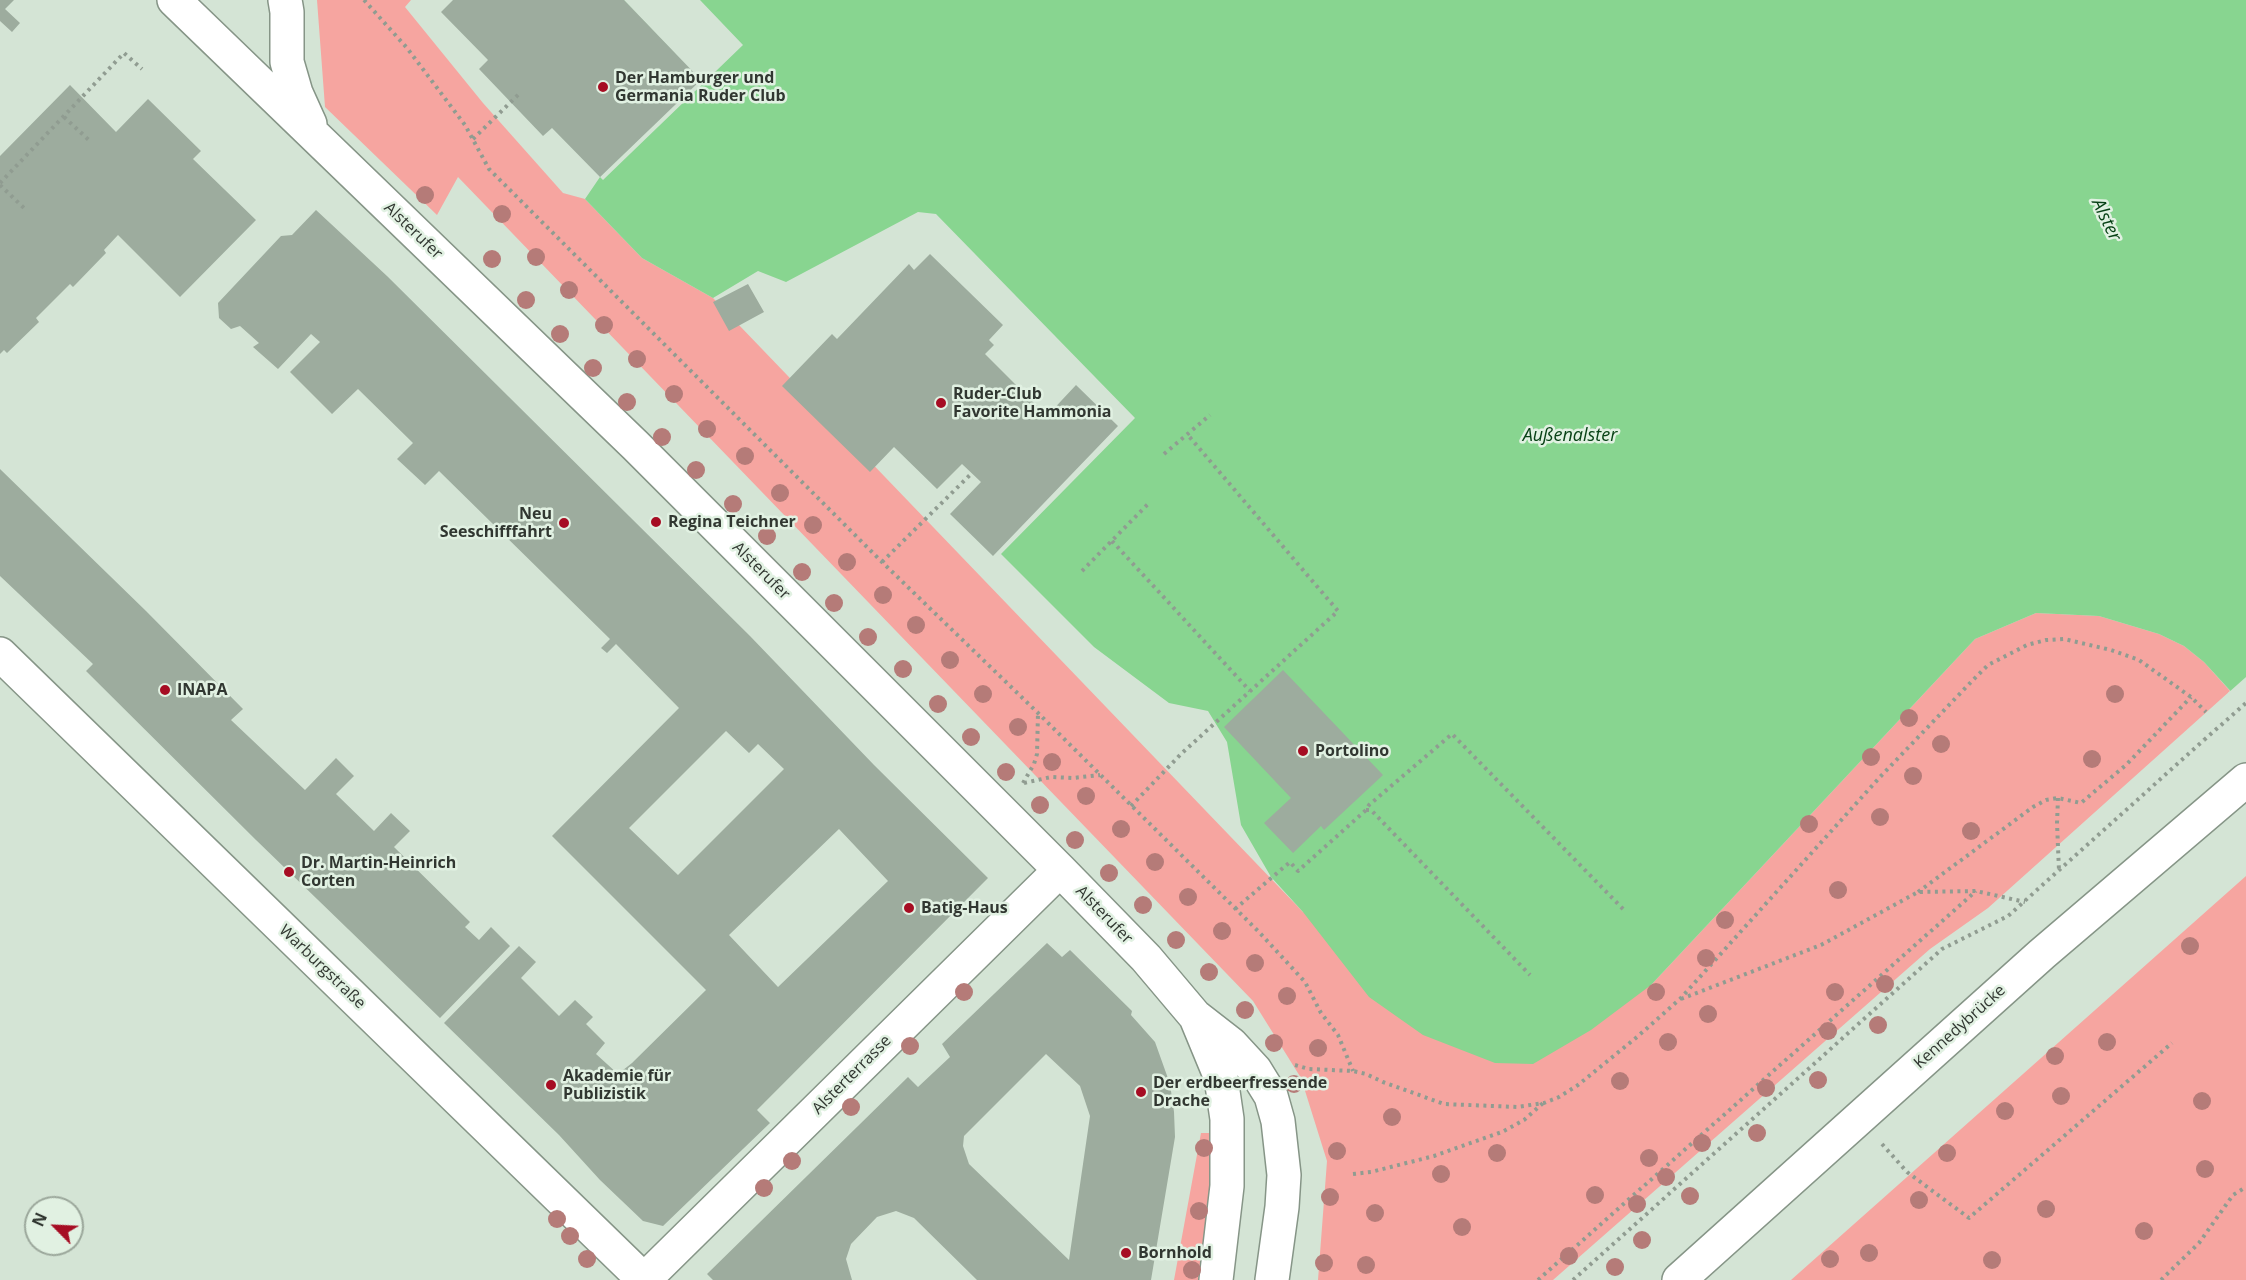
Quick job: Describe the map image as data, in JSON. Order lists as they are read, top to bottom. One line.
{"streets":{"street":["Alsterufer","Warburgstraße","Kennedybrücke","Alsterterrasse"]},"crossings":[["Alsterufer","Alsterterrasse"],["Warburgstraße","Alsterterrasse"]],"water":["Alster","Außenalster"],"places":["Der Hamburger und Germania Ruder Club","Ruder-Club Favorite Hammonia","Regina Teichner","Neu Seeschifffahrt","INAPA","Portolino","Dr. Martin-Heinrich Corten","Batig-Haus","Akademie für Publizistik","Der erdbeerfressende Drache","Bornhold"],"north":"top left"}
